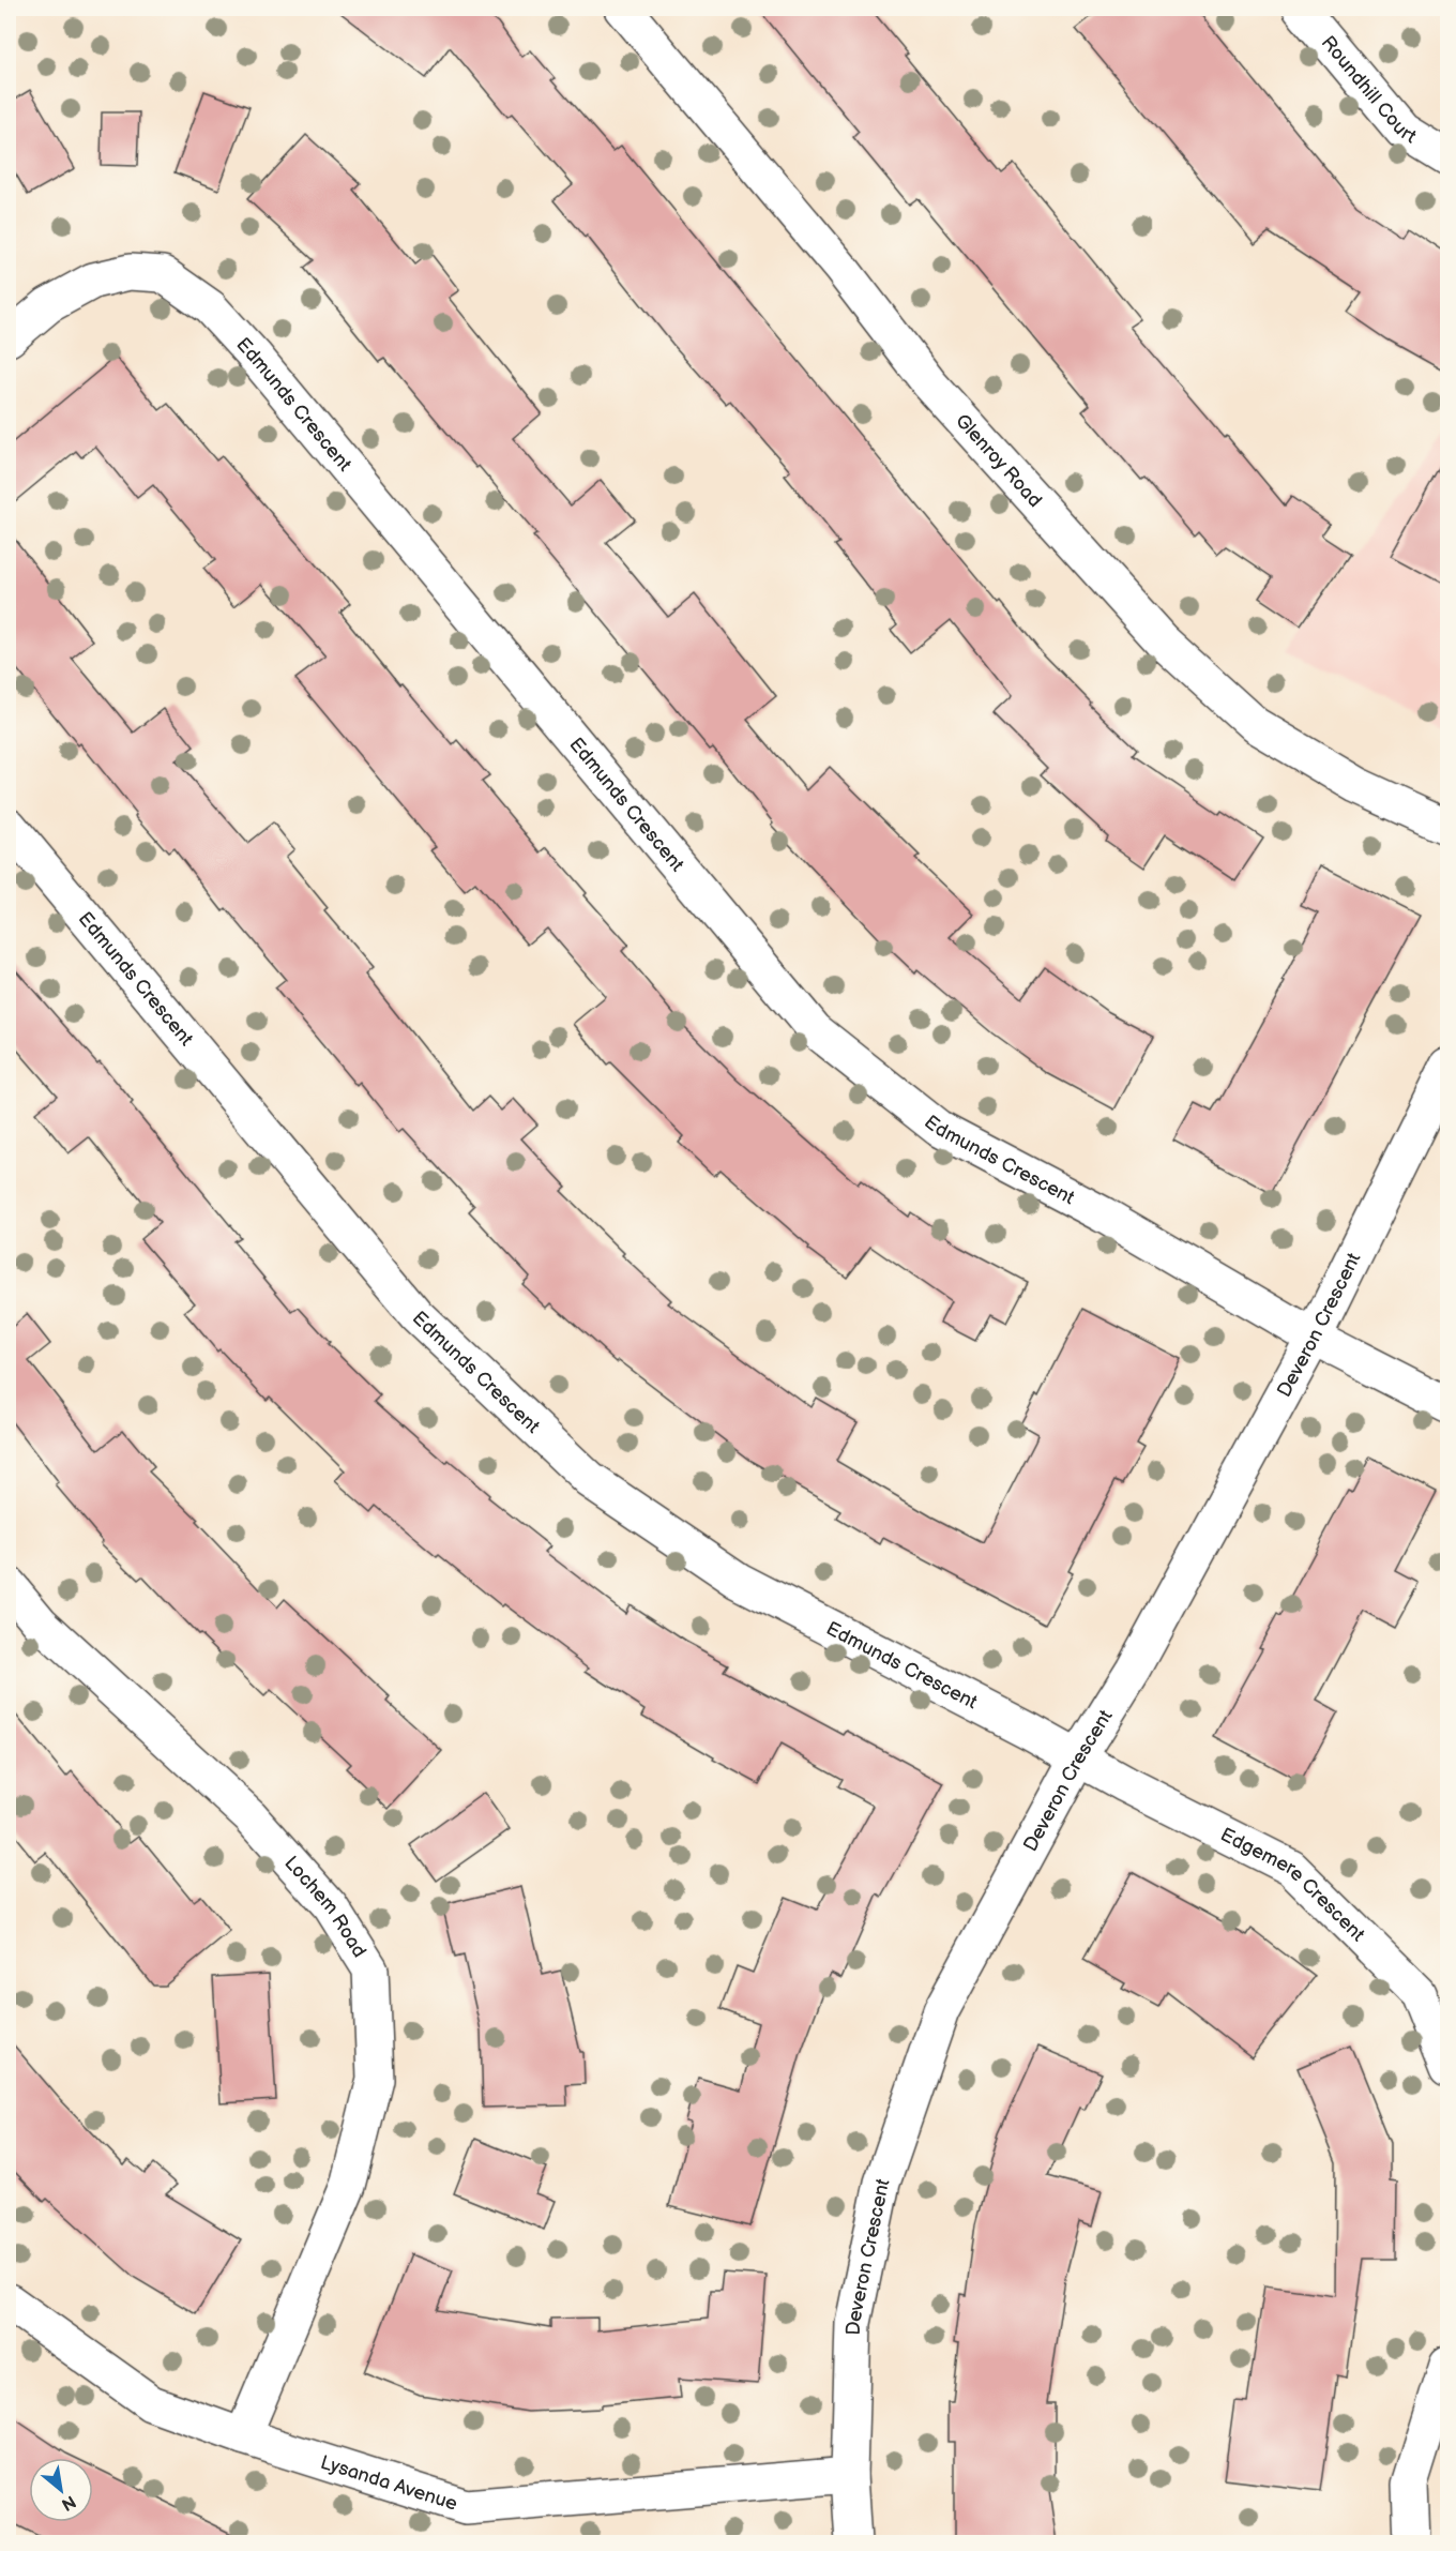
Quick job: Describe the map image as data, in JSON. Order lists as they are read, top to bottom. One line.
{"streets":{"street":["Roundhill Court","Edmunds Crescent","Glenroy Road","Deveron Crescent","Edgemere Crescent","Lochem Road","Lysanda Avenue"]},"crossings":[["Edmunds Crescent","Deveron Crescent"],["Edmunds Crescent","Edgemere Crescent"],["Deveron Crescent","Edgemere Crescent"],["Deveron Crescent","Lysanda Avenue"],["Lochem Road","Lysanda Avenue"]],"north":"bottom right"}
